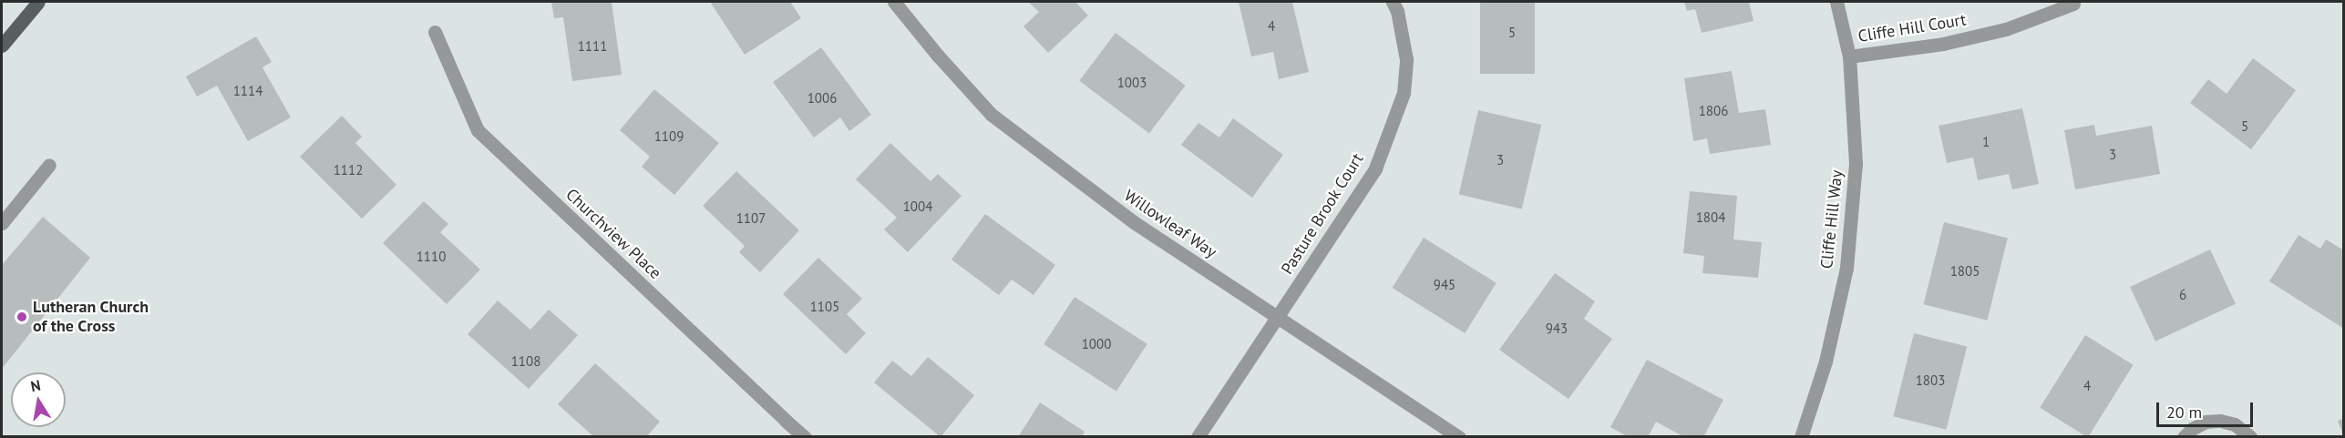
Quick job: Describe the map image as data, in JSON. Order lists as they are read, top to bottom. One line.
{"streets":{"street":["Cliffe Hill Court","Pasture Brook Court","Cliffe Hill Way","Willowleaf Way","Churchview Place"]},"crossings":[["Cliffe Hill Court","Cliffe Hill Way"],["Pasture Brook Court","Willowleaf Way"]],"places":["Lutheran Church of the Cross"],"house_numbers":["4","5","1111","1003","1114","1006","1806","5","1109","1","3","3","1112","1004","1804","1107","1110","1805","945","6","1105","943","1000","1108","1803","4"],"scale_bar":"20 m","north":"top"}
